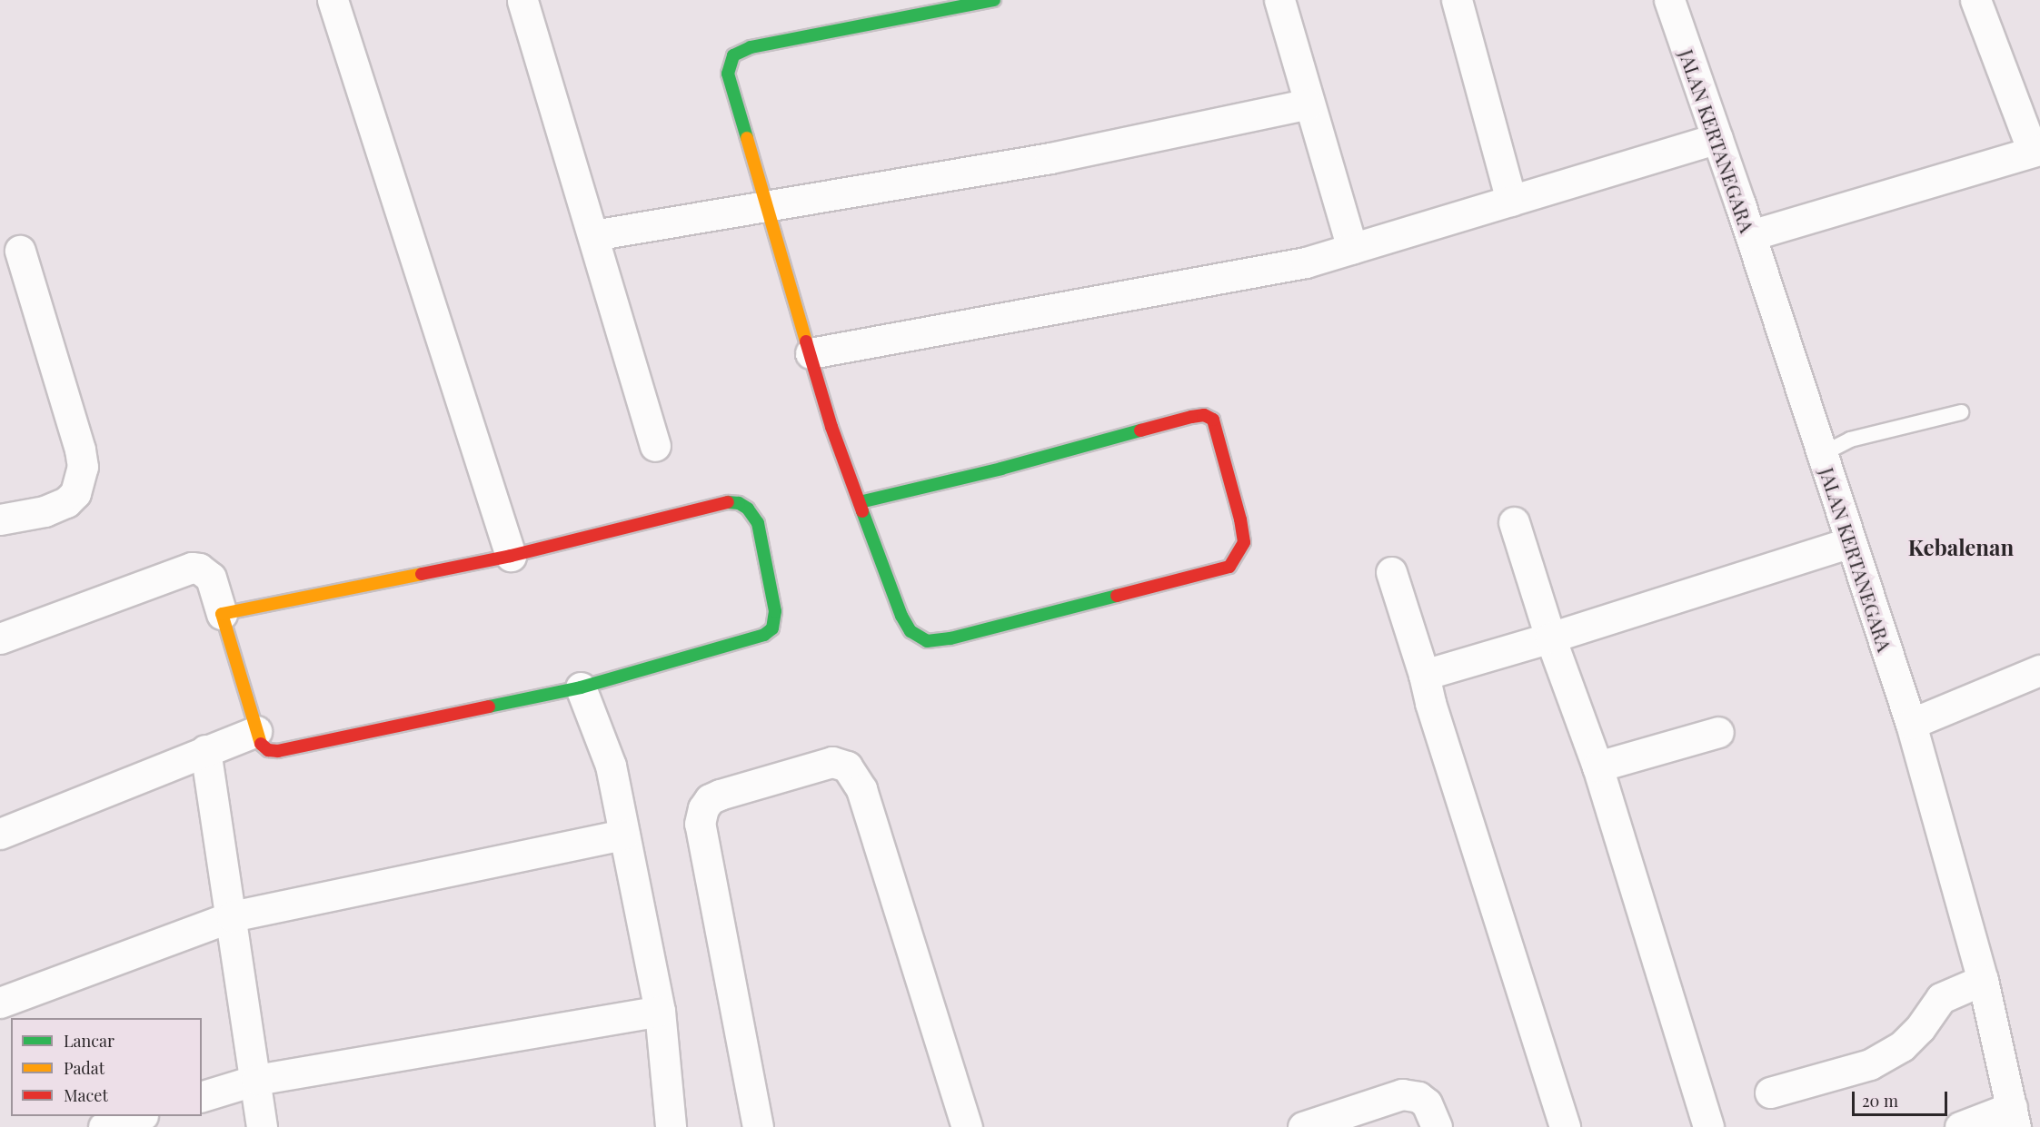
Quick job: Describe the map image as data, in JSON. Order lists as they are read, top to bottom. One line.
{"streets":{"street":["JALAN KERTANEGARA"]},"districts":["Kebalenan"],"legend":["Lancar","Padat","Macet"],"scale_bar":"20 m"}
